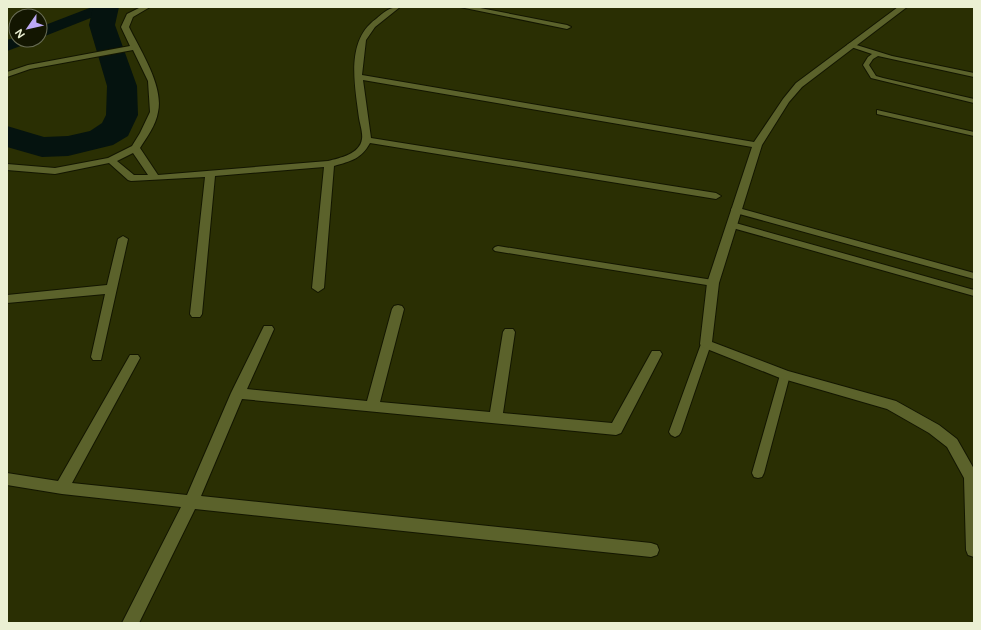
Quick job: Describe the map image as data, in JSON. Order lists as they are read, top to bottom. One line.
{"north":"bottom left"}
